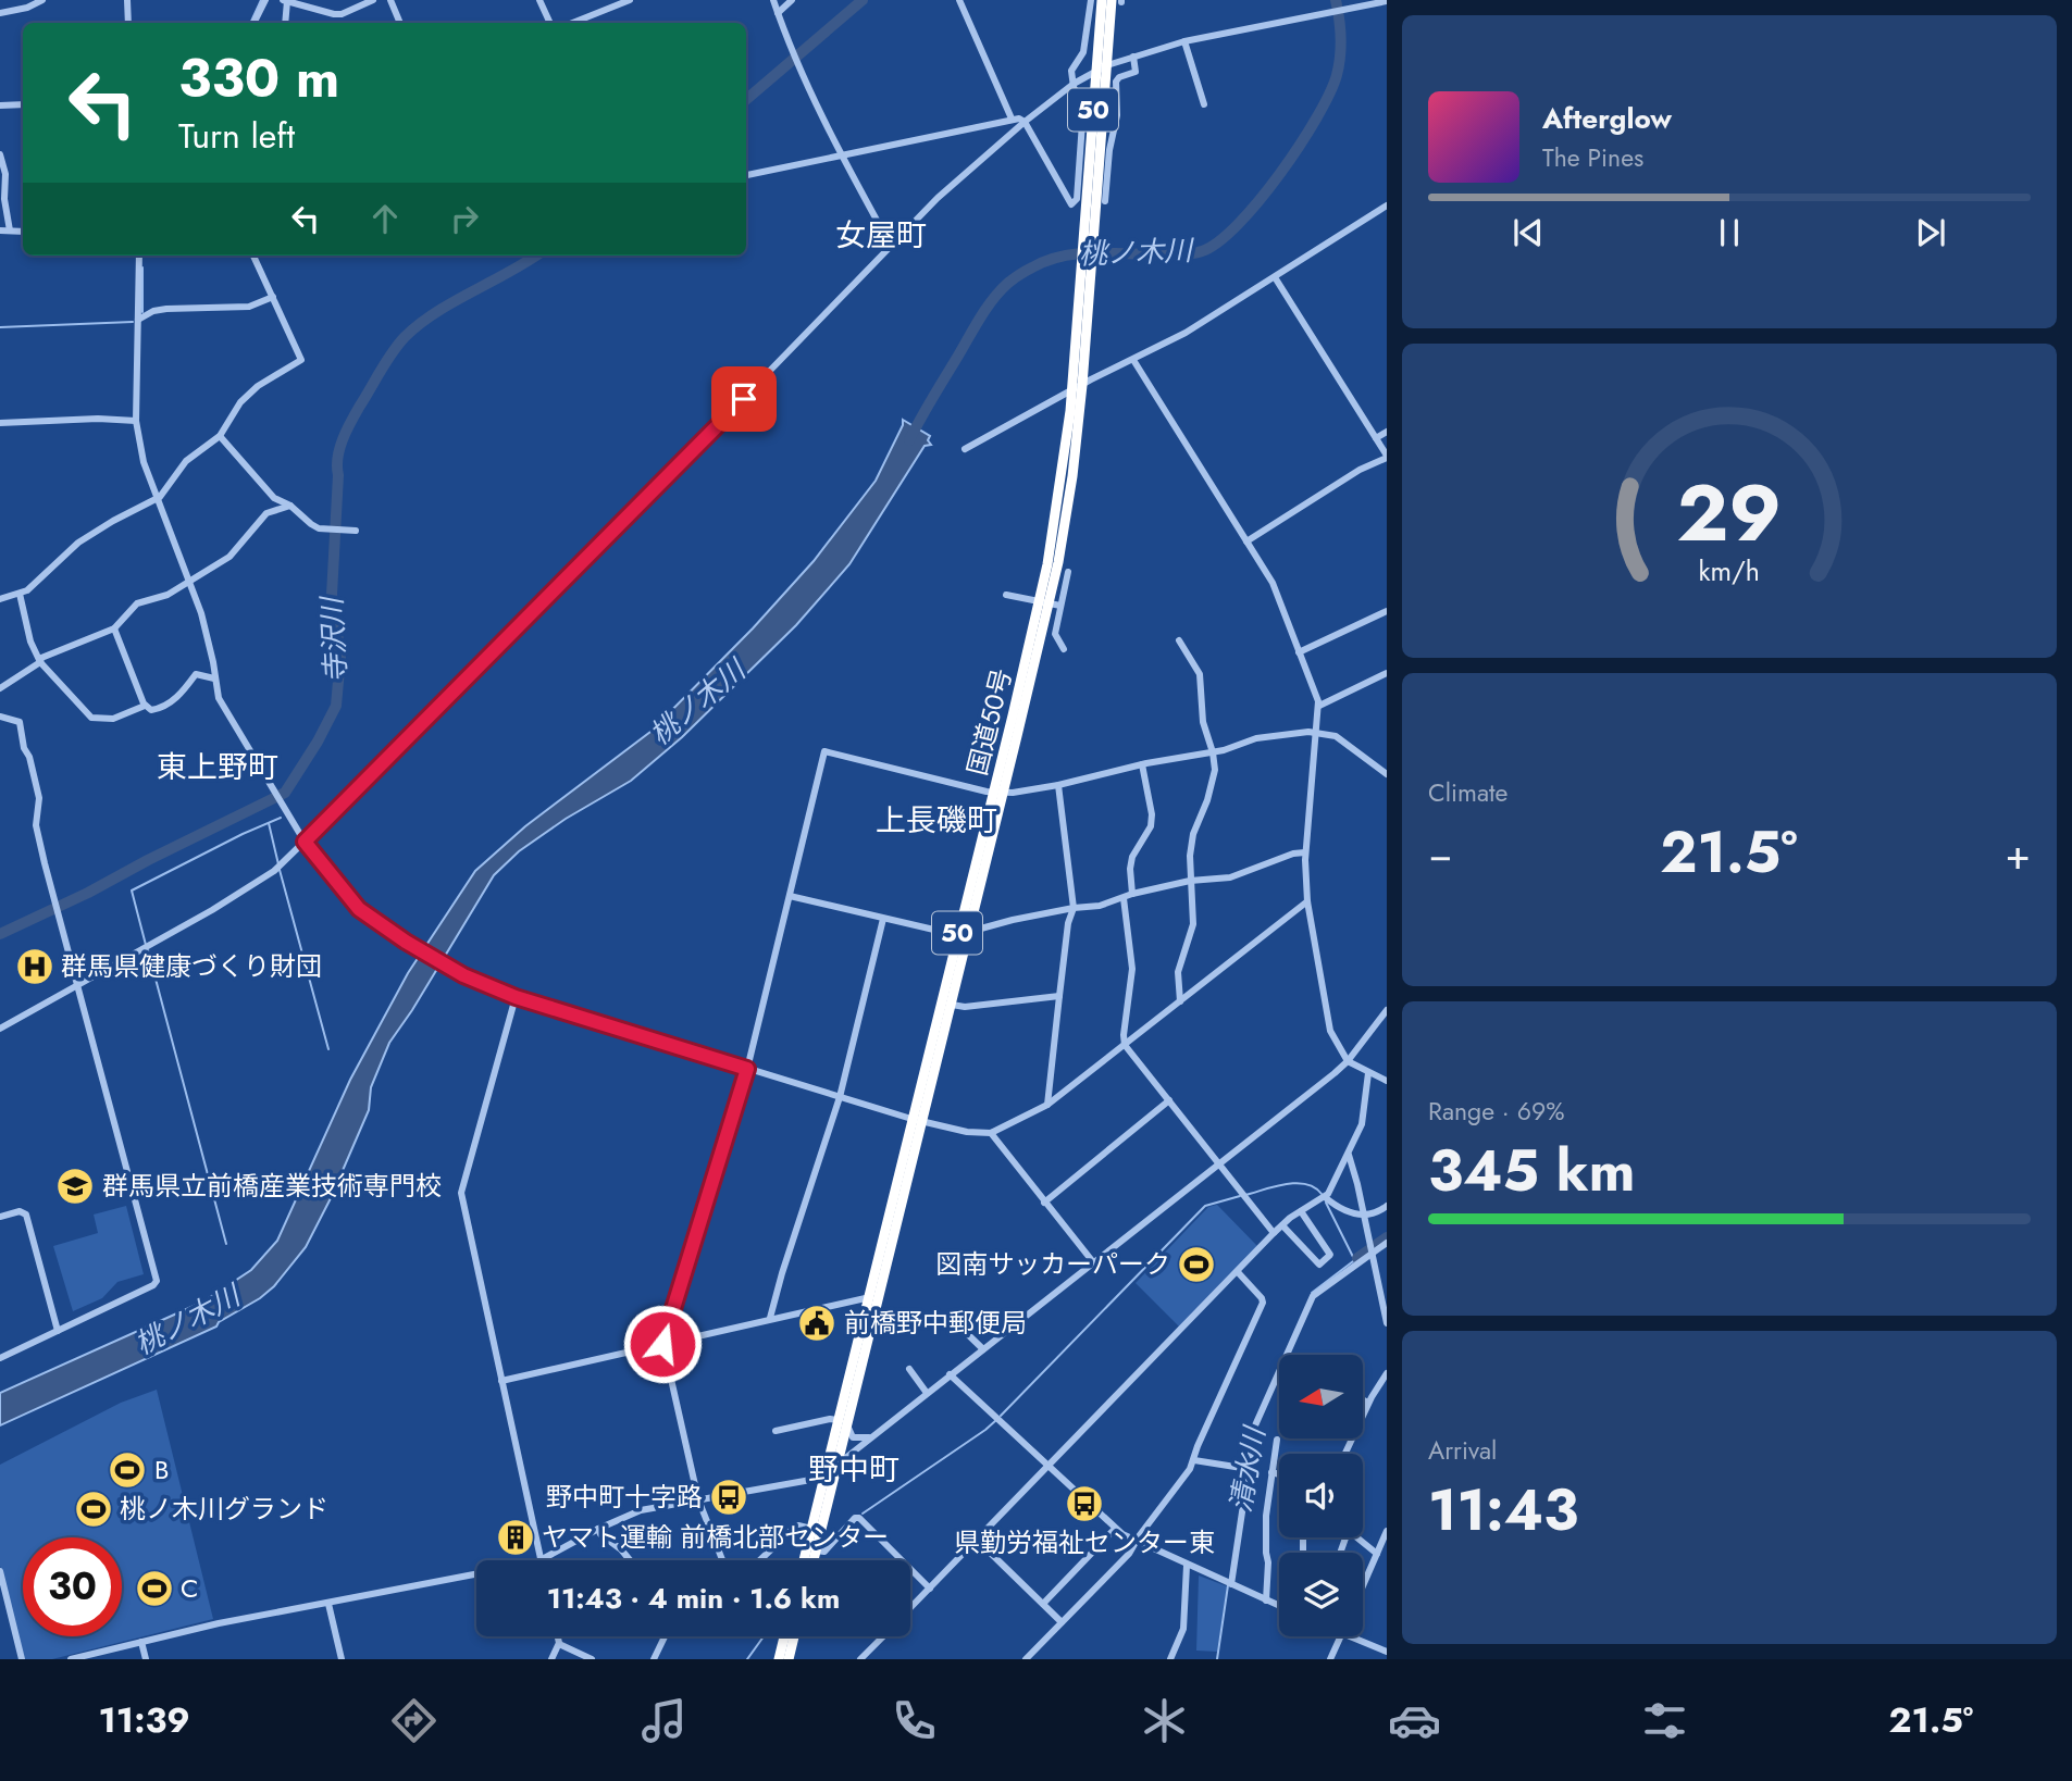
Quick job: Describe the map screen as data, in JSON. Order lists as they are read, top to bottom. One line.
{"streets":{"highway":["50","国道50号"]},"districts":["女屋町","東上野町","上長磯町","野中町"],"water":["桃ノ木川","寺沢川","清水川"],"places":{"hospital":["群馬県健康づくり財団"],"school or university":["群馬県立前橋産業技術専門校"],"sports":["図南サッカーパーク","B","桃ノ木川グランド","C"],"public building":["前橋野中郵便局"],"bus stop":["野中町十字路","県勤労福祉センター東"],"building":["ヤマト運輸 前橋北部センター"]},"north":"left","page":{"turn":["330 m","Turn left"],"song":["Afterglow","The Pines"],"tile":["Climate",["Range · 69%","345 km"],["Arrival","11:43"]],"heat":["−","21.5°","+"],"limit":"30","trip":"11:43 · 4 min · 1.6 km","tabs":["11:39","21.5°"],"gauge":["29","km/h"]}}
